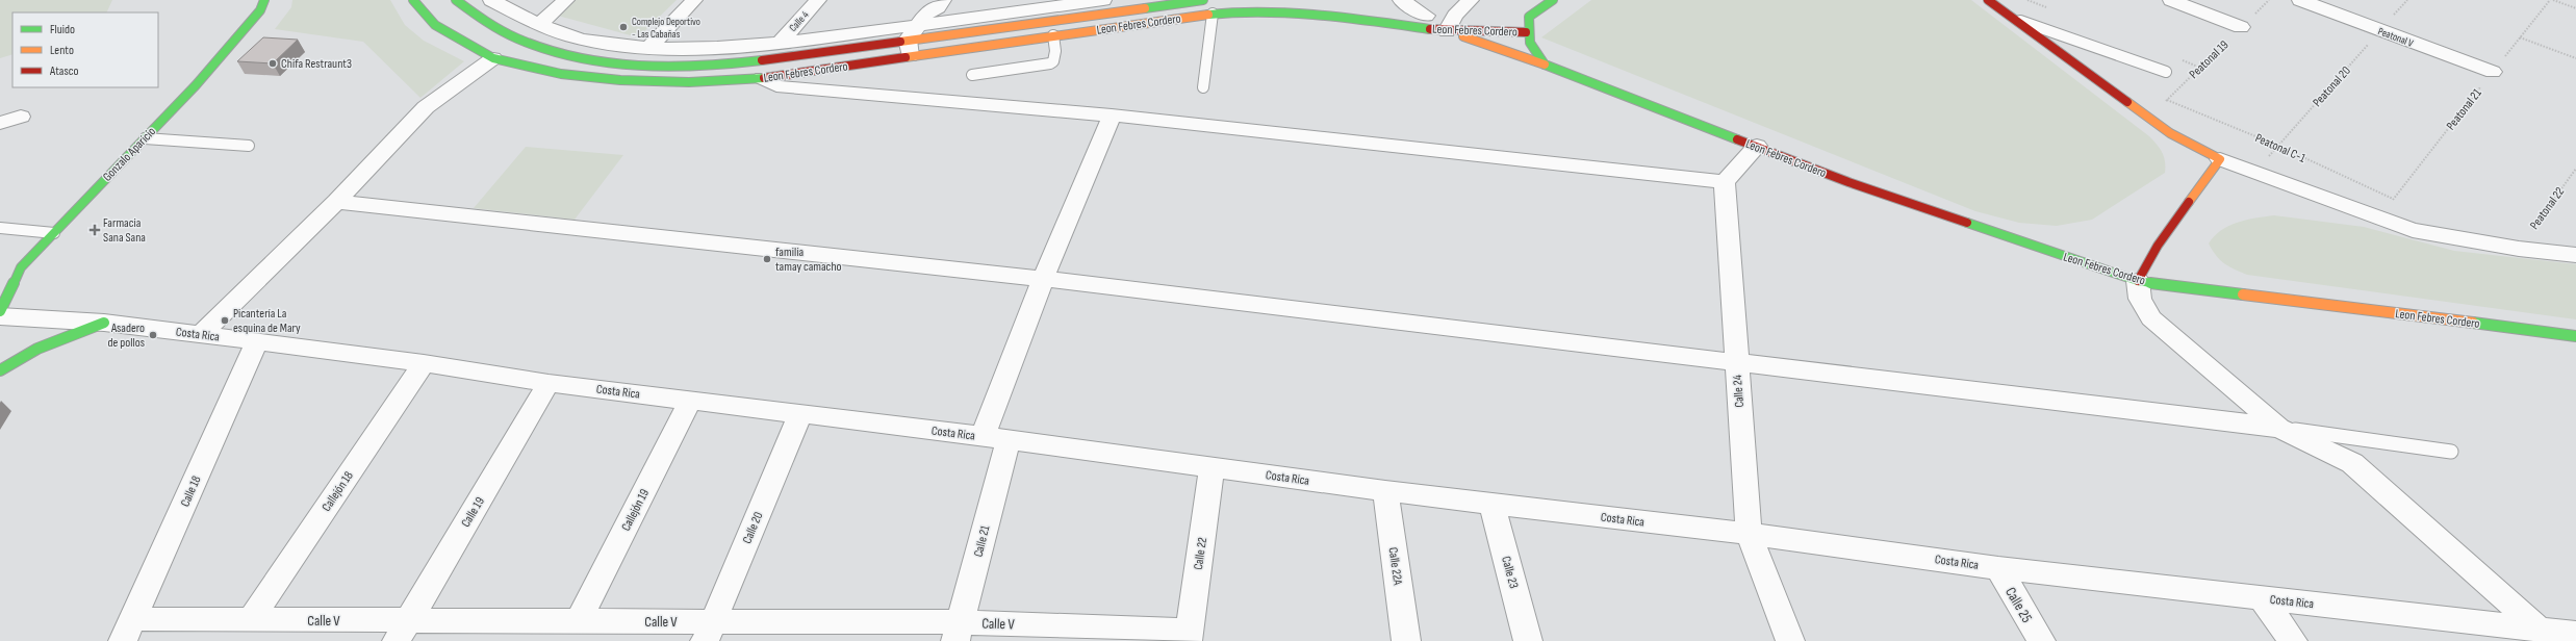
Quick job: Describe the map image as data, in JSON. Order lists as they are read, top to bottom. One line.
{"streets":{"street":["Calle 4","Leon Febres Cordero","Peatonal V","Gonzalo Aparicio","Costa Rica","Calle 24","Calle 18","Callejón 18","Callejón 19","Calle 19","Calle 20","Calle 21","Calle 22","Calle 22A","Calle 23","Calle 25","Calle V"],"path":["Peatonal 19","Peatonal 20","Peatonal 21","Peatonal C-1","Peatonal 22"]},"crossings":[["Peatonal V","Peatonal 20"],["Peatonal V","Peatonal 21"],["Peatonal 19","Peatonal C-1"],["Peatonal 20","Peatonal C-1"],["Peatonal 21","Peatonal C-1"],["Costa Rica","Calle 24"],["Costa Rica","Calle 18"],["Costa Rica","Callejón 18"],["Costa Rica","Callejón 19"],["Costa Rica","Calle 19"],["Costa Rica","Calle 20"],["Costa Rica","Calle 21"],["Costa Rica","Calle 22"],["Costa Rica","Calle 22A"],["Costa Rica","Calle 23"],["Costa Rica","Calle 25"],["Calle 18","Calle V"],["Callejón 18","Calle V"],["Callejón 19","Calle V"],["Calle 19","Calle V"],["Calle 20","Calle V"],["Calle 21","Calle V"],["Calle 22","Calle V"]],"places":{"other":["Complejo Deportivo - Las Cabañas","Chifa Restraunt3","familia tamay camacho","Picantería La esquina de Mary","Asadero de pollos"],"health":["Farmacia Sana Sana"]},"legend":["Fluido","Lento","Atasco"]}
